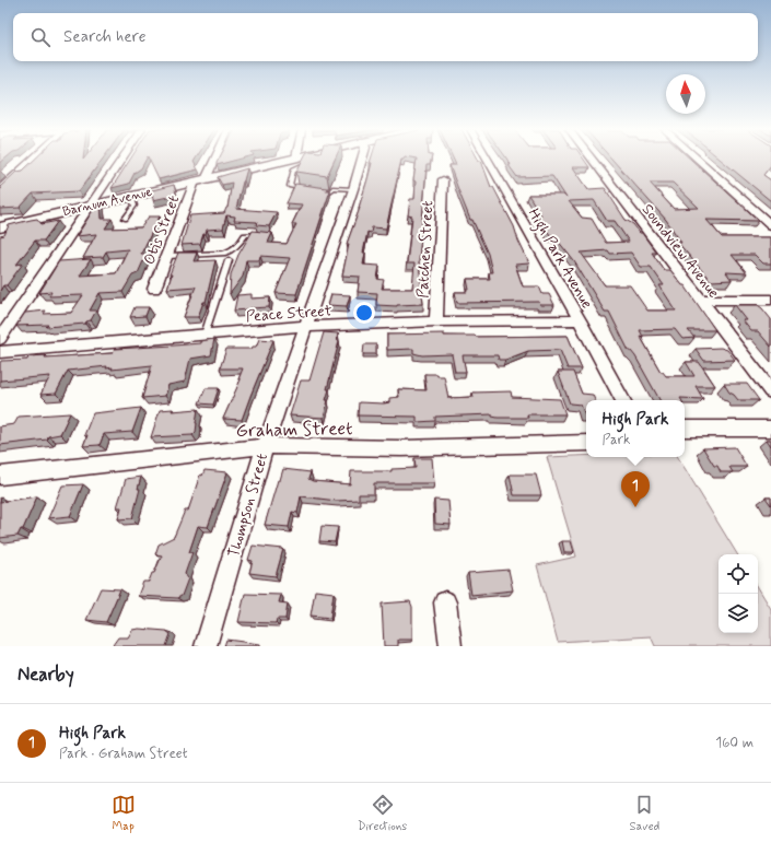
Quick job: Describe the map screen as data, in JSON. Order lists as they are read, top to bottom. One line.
{"streets":{"main road":["Barnum Avenue"],"street":["Otis Street","Patchen Street","Soundview Avenue","High Park Avenue","Peace Street","Graham Street","Thompson Street"]},"crossings":[["Barnum Avenue","Otis Street"],["Patchen Street","Peace Street"],["High Park Avenue","Peace Street"],["Peace Street","Thompson Street"],["Graham Street","Thompson Street"]],"north":"top","page":{"search":"Search here","popup":["High Park","Park"],"pins":"1","heading":"Nearby","list":[{"mark":"1","name":"High Park","note":"Park · Graham Street","value":"160 m"}],"nav":["Map","Directions","Saved"]}}
